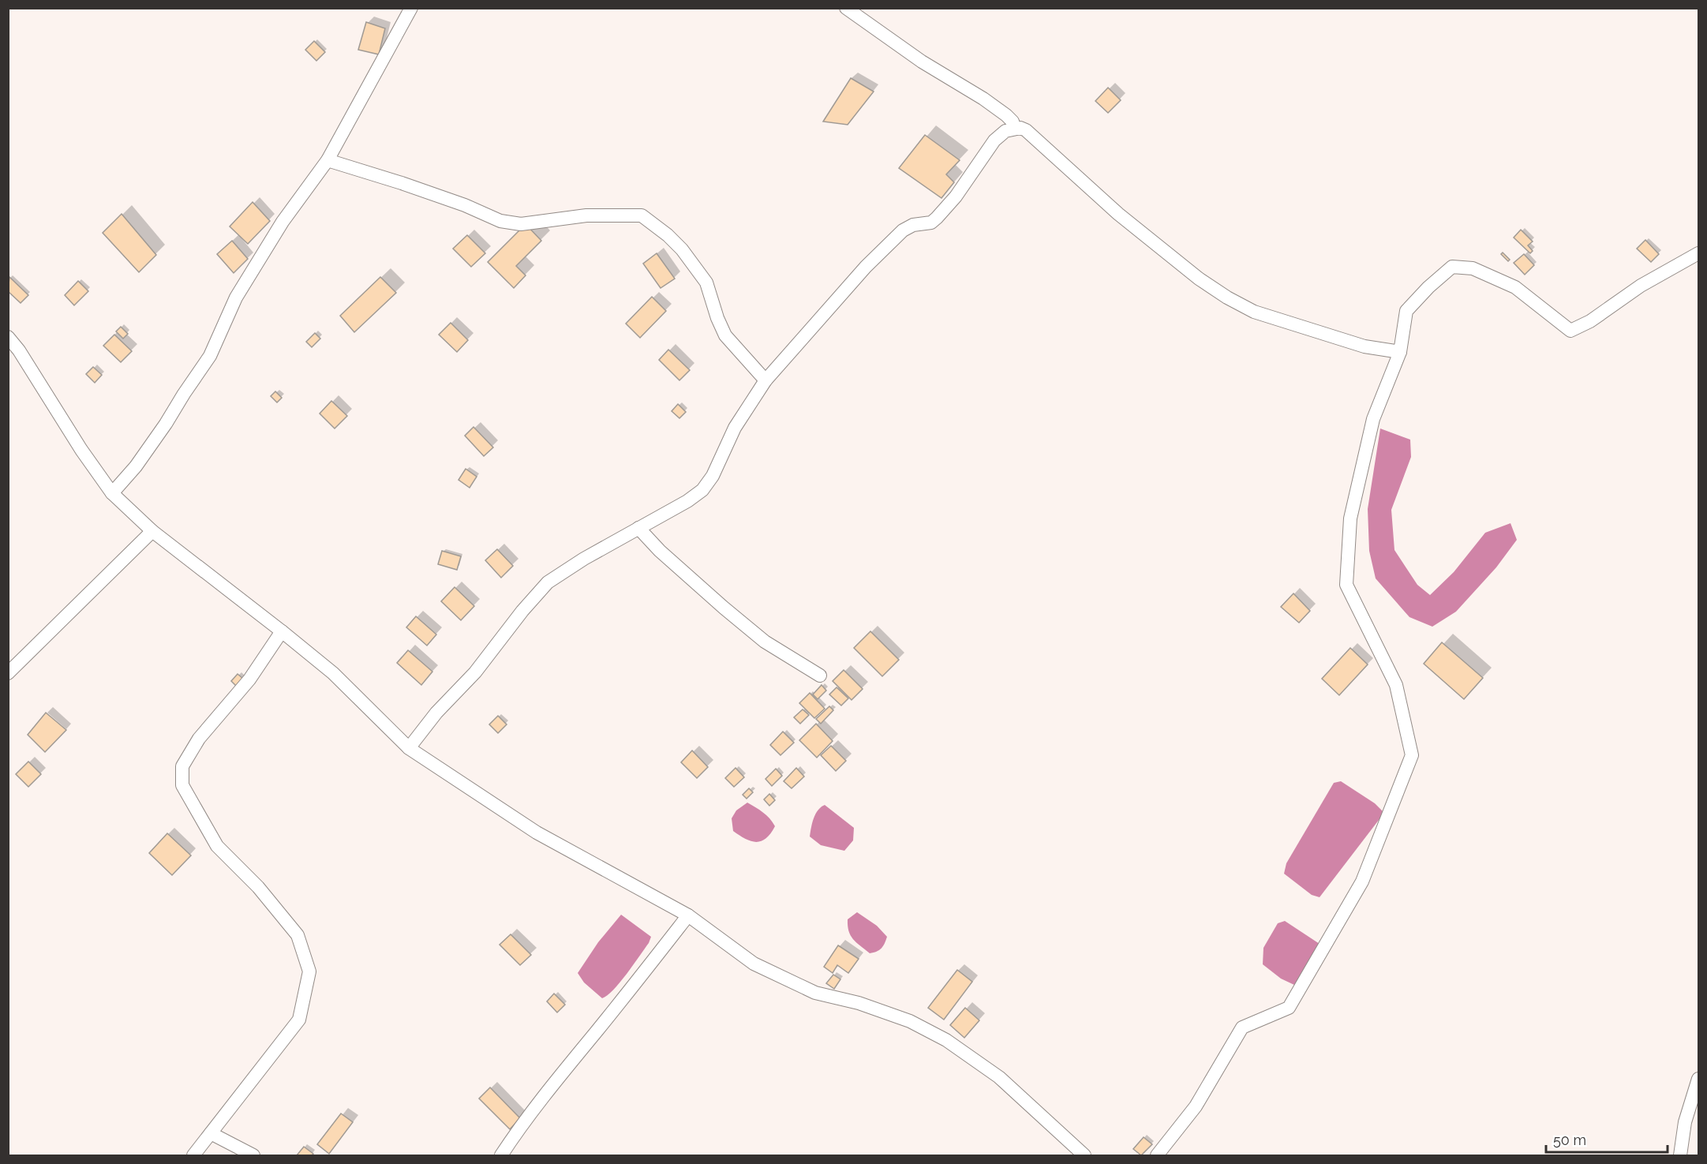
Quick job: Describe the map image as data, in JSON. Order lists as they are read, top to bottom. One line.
{"scale_bar":"50 m"}
